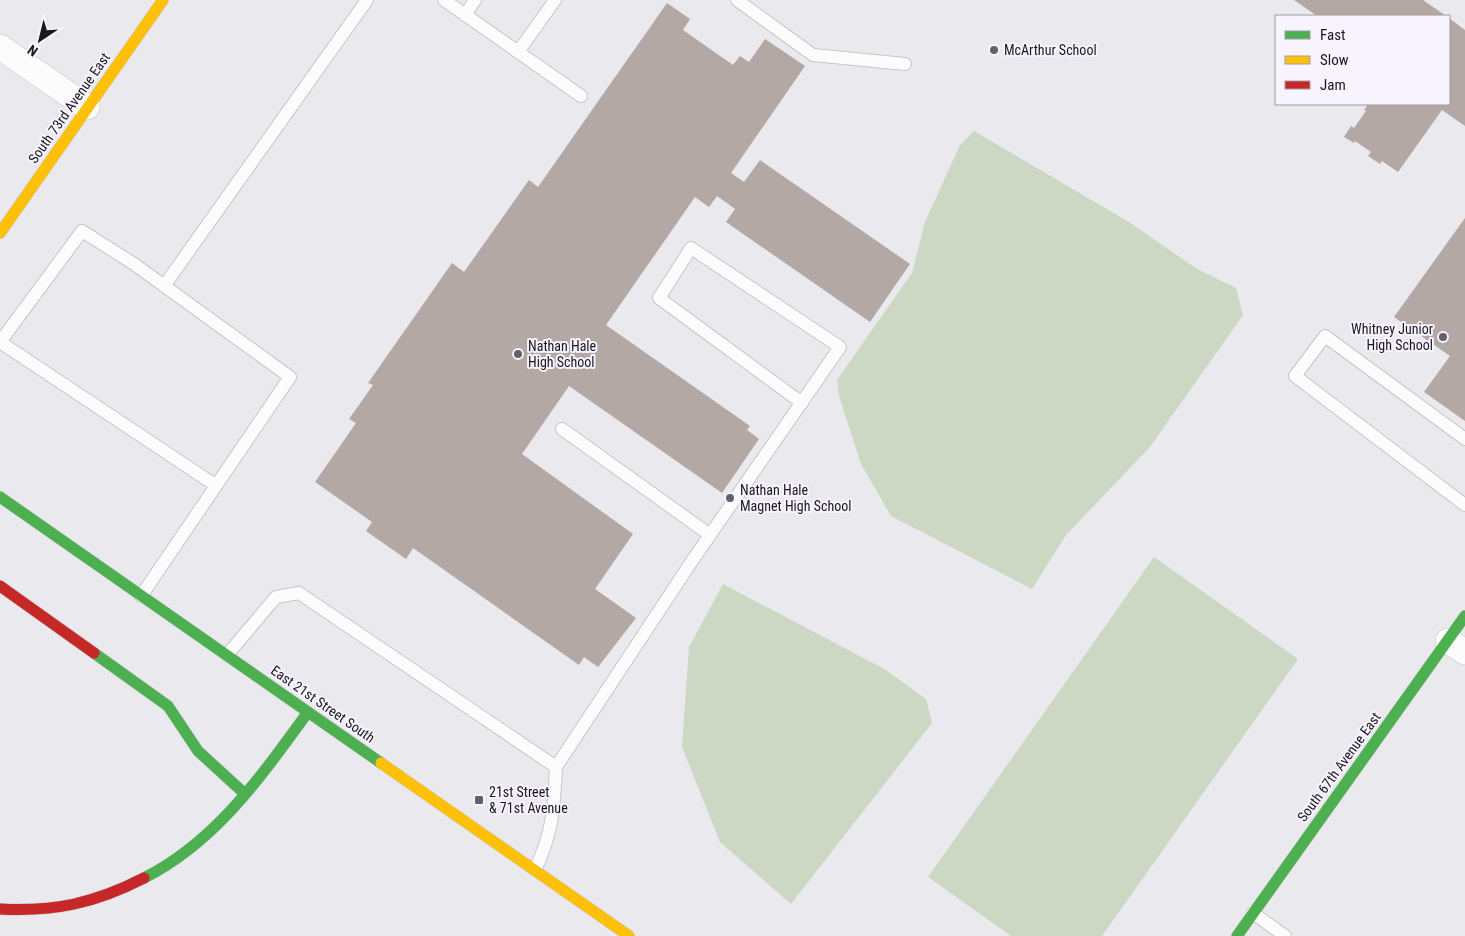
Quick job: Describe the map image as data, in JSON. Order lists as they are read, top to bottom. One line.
{"streets":{"street":["South 73rd Avenue East","East 21st Street South","South 67th Avenue East"]},"places":{"other":["McArthur School","Whitney Junior High School","Nathan Hale High School","Nathan Hale Magnet High School"],"transit":["21st Street & 71st Avenue"]},"legend":["Fast","Slow","Jam"],"north":"bottom left"}
